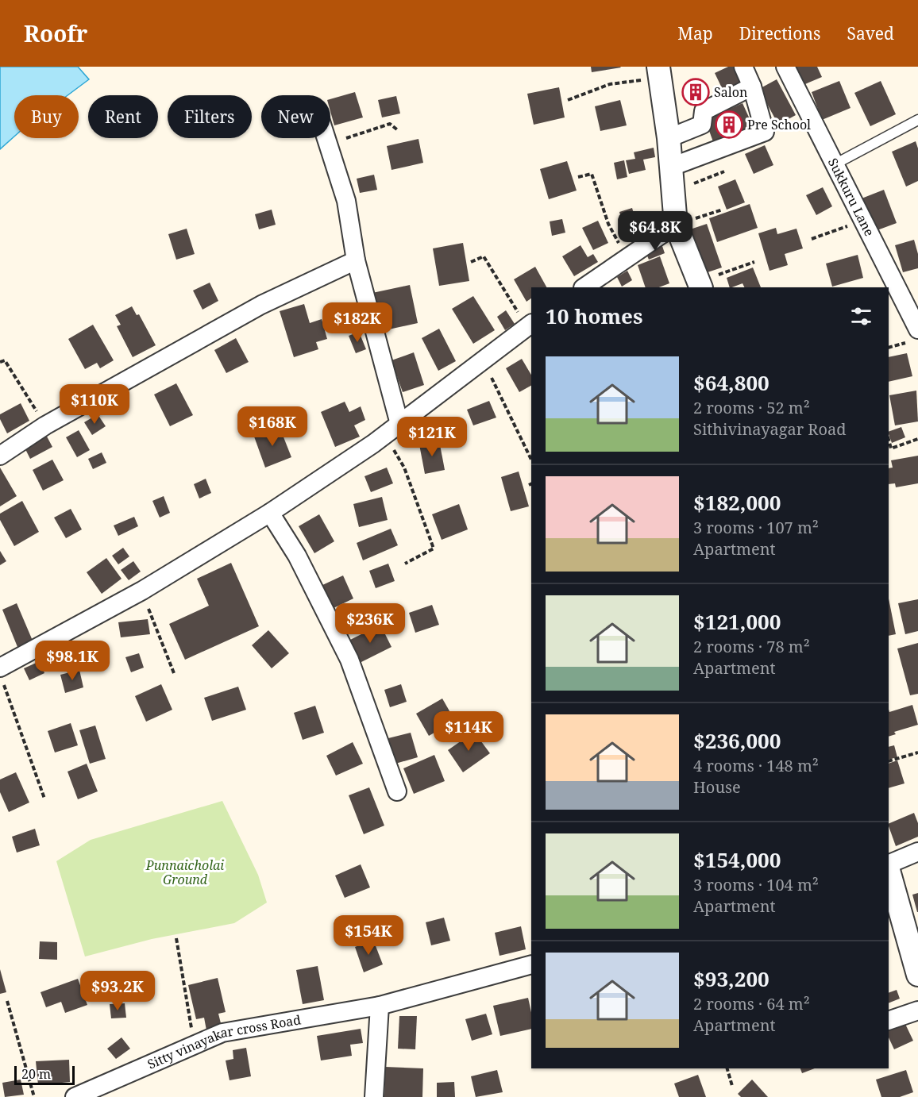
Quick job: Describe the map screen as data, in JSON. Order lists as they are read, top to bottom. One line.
{"streets":{"street":["Sukkuru Lane","Sitty vinayakar cross Road"]},"parks":["Punnaicholai Ground"],"places":{"building":["Salon","Pre School"]},"scale_bar":"20 m","page":{"header":"Roofr","nav":["Map","Directions","Saved"],"chip":["Buy","Rent","Filters","New"],"price":["$64.8K","$182K","$110K","$168K","$121K","$236K","$98.1K","$114K","$154K","$93.2K"],"heading":"10 homes","list":[{"name":"$64,800","note":"2 rooms · 52 m² · Sithivinayagar Road"},{"name":"$182,000","note":"3 rooms · 107 m² · Apartment"},{"name":"$121,000","note":"2 rooms · 78 m² · Apartment"},{"name":"$236,000","note":"4 rooms · 148 m² · House"},{"name":"$154,000","note":"3 rooms · 104 m² · Apartment"},{"name":"$93,200","note":"2 rooms · 64 m² · Apartment"}],"scale":"20 m"}}
